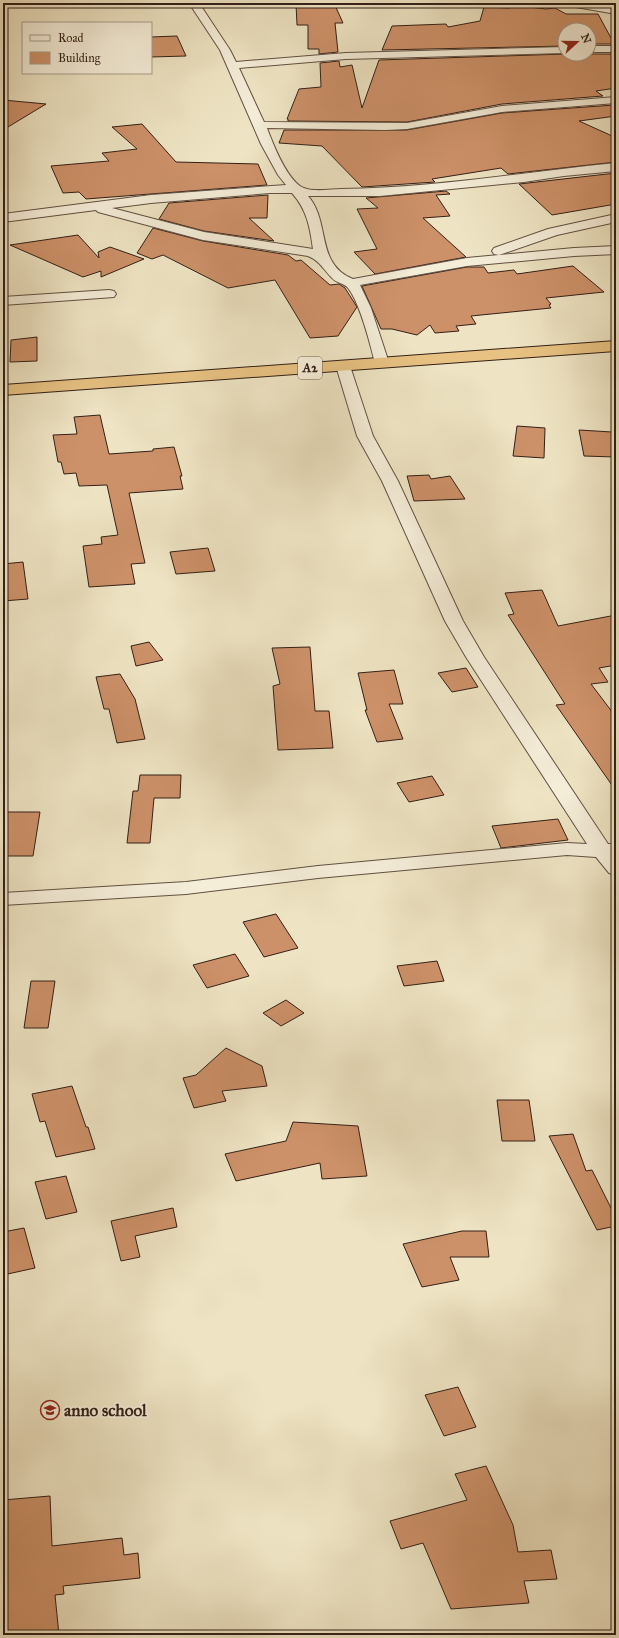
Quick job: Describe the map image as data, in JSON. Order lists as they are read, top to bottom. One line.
{"streets":{"highway":["A2"]},"places":{"school or university":["anno school"]},"legend":["Road","Building"],"north":"right"}
